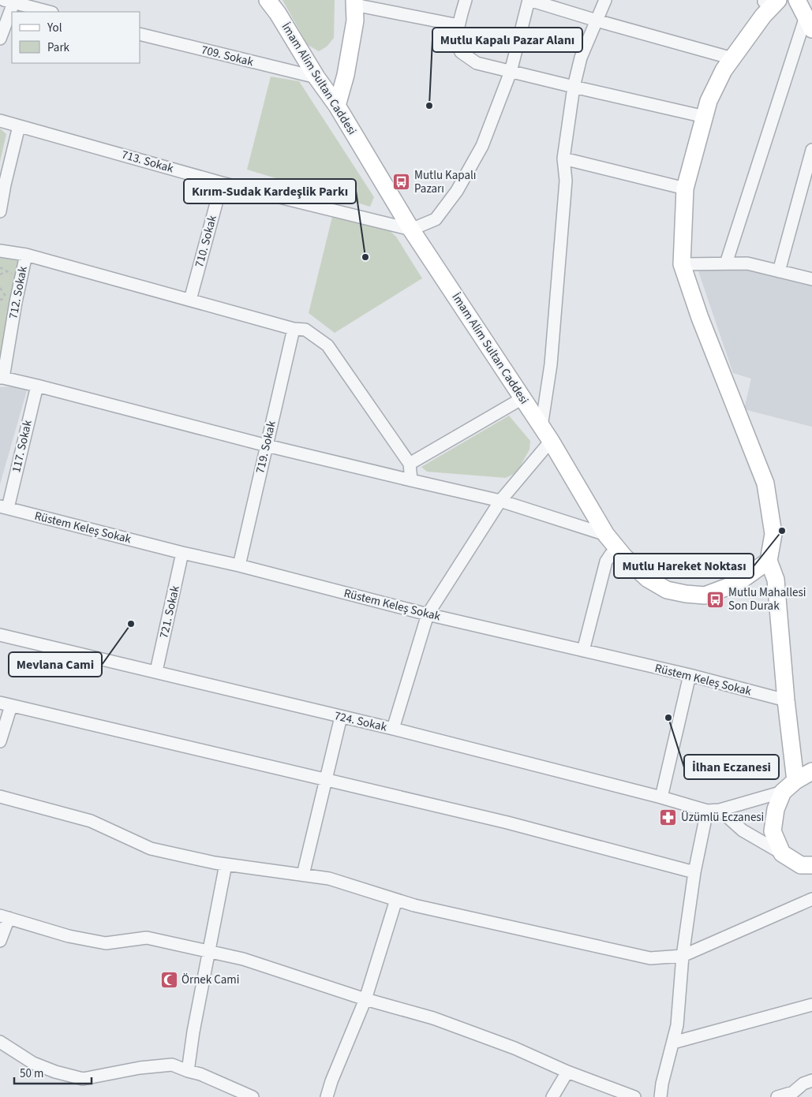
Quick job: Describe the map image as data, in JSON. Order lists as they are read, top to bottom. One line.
{"streets":{"street":["709. Sokak","İmam Alim Sultan Caddesi","713. Sokak","710. Sokak","712. Sokak","117. Sokak","719. Sokak","Rüstem Keleş Sokak","721. Sokak","724. Sokak"]},"crossings":[["709. Sokak","İmam Alim Sultan Caddesi"],["İmam Alim Sultan Caddesi","713. Sokak"],["713. Sokak","710. Sokak"],["117. Sokak","Rüstem Keleş Sokak"],["719. Sokak","Rüstem Keleş Sokak"],["Rüstem Keleş Sokak","721. Sokak"],["721. Sokak","724. Sokak"]],"places":{"other":["Mutlu Kapalı Pazar Alanı","Kırım-Sudak Kardeşlik Parkı","Mutlu Hareket Noktası","Mevlana Cami","İlhan Eczanesi"],"bus stop":["Mutlu Kapalı Pazarı","Mutlu Mahallesi Son Durak"],"pharmacy":["Üzümlü Eczanesi"],"mosque":["Örnek Cami"]},"legend":["Yol","Park"],"scale_bar":"50 m"}
